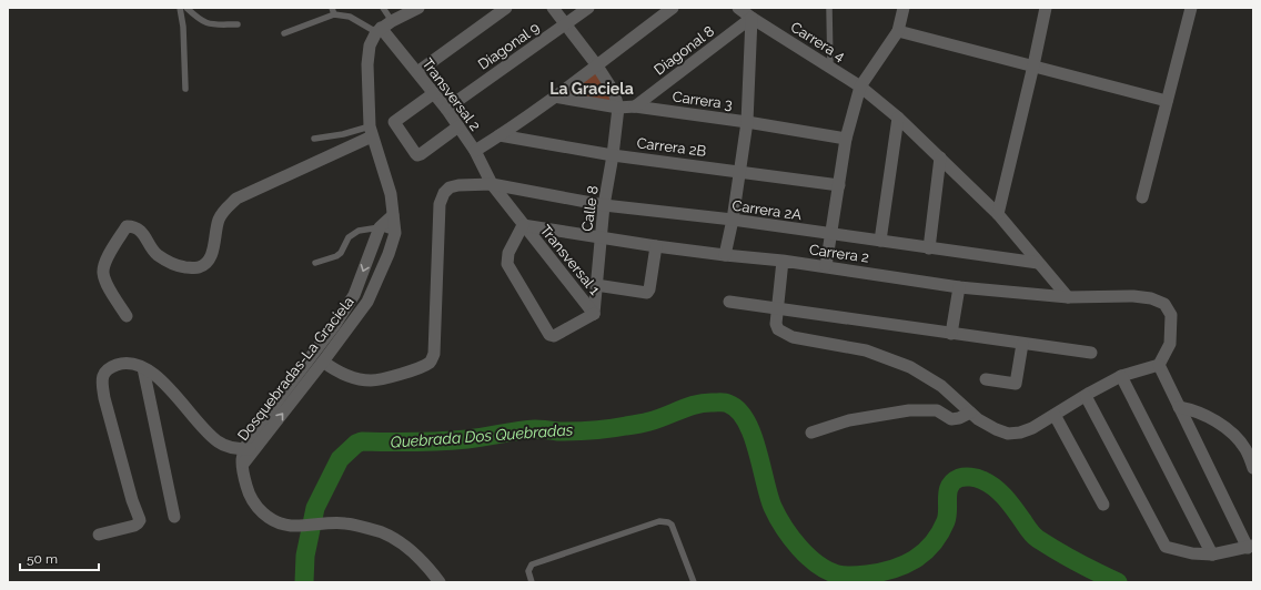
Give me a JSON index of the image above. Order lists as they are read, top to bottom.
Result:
{
  "streets": {
    "street": [
      "Carrera 4",
      "Diagonal 9",
      "Diagonal 8",
      "Transversal 2",
      "Carrera 3",
      "Carrera 2B",
      "Calle 8",
      "Carrera 2A",
      "Carrera 2",
      "Transversal 1",
      "Dosquebradas-La Graciela"
    ]
  },
  "crossings": [
    ["Carrera 4", "Diagonal 8"],
    ["Carrera 4", "Carrera 2A"],
    ["Carrera 4", "Carrera 2"],
    ["Diagonal 9", "Transversal 2"],
    ["Diagonal 8", "Carrera 3"],
    ["Transversal 2", "Carrera 2A"],
    ["Transversal 2", "Carrera 2"],
    ["Transversal 2", "Transversal 1"],
    ["Transversal 2", "Dosquebradas-La Graciela"],
    ["Carrera 3", "Calle 8"],
    ["Carrera 2B", "Calle 8"],
    ["Calle 8", "Carrera 2A"],
    ["Calle 8", "Carrera 2"],
    ["Calle 8", "Transversal 1"],
    ["Carrera 2A", "Dosquebradas-La Graciela"],
    ["Carrera 2", "Transversal 1"]
  ],
  "districts": ["La Graciela"],
  "water": ["Quebrada Dos Quebradas"],
  "scale_bar": "50 m"
}
